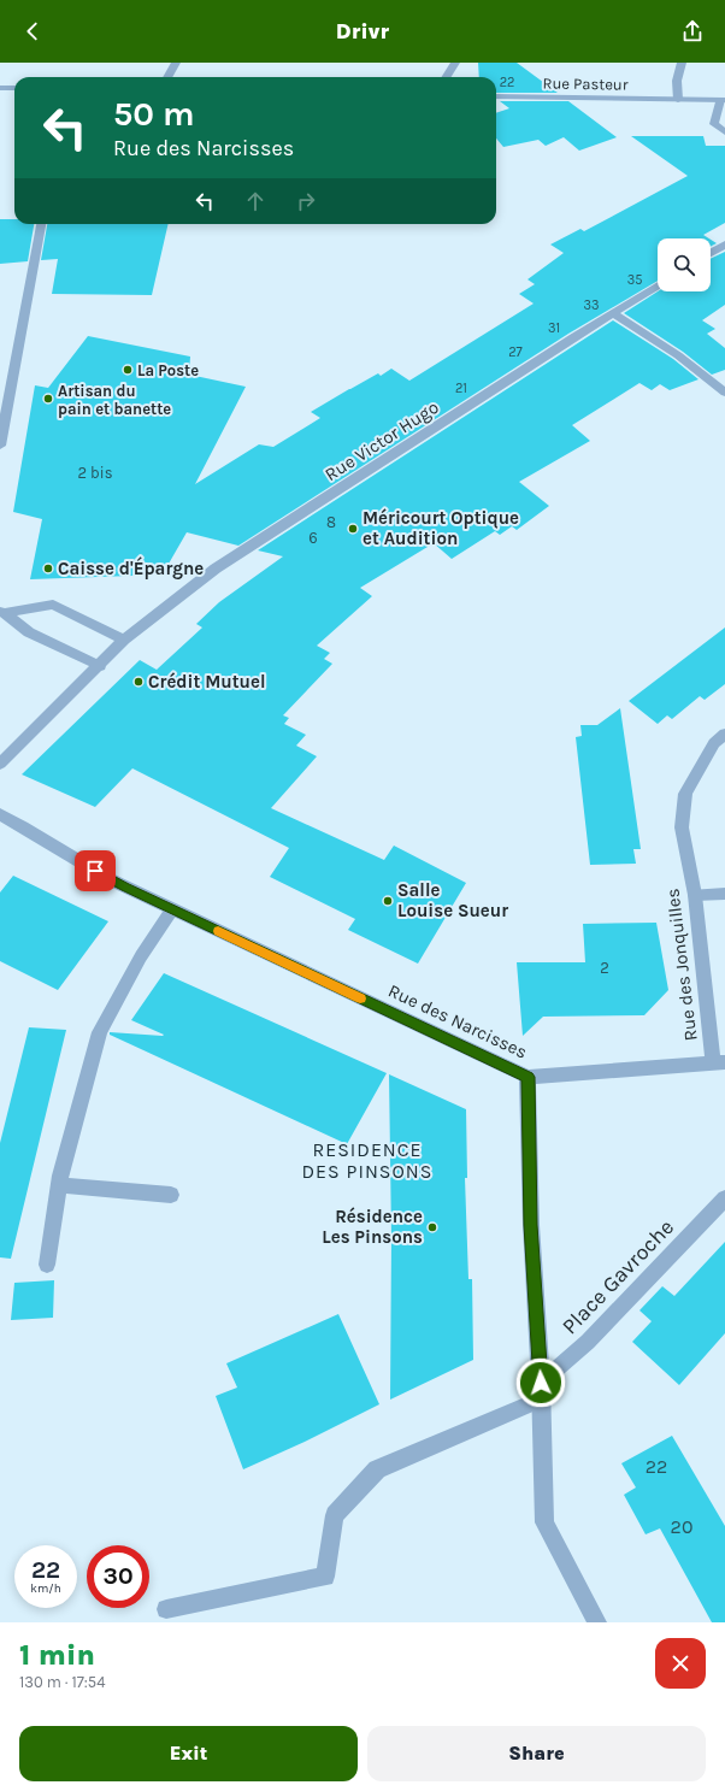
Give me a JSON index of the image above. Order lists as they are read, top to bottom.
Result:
{
  "streets": {
    "street": [
      "Rue Pasteur",
      "Rue Victor Hugo",
      "Rue des Jonquilles",
      "Rue des Narcisses",
      "Place Gavroche"
    ]
  },
  "crossings": [
    ["Rue des Narcisses", "Place Gavroche"]
  ],
  "districts": ["RESIDENCE DES PINSONS"],
  "places": [
    "La Poste",
    "Artisan du pain et banette",
    "Méricourt Optique et Audition",
    "Caisse d'Épargne",
    "Crédit Mutuel",
    "Salle Louise Sueur",
    "Résidence Les Pinsons"
  ],
  "house_numbers": [
    "22",
    "35",
    "33",
    "31",
    "27",
    "21",
    "2 bis",
    "8",
    "6",
    "2",
    "22",
    "20"
  ],
  "page": {
    "header": "Drivr",
    "turn": ["50 m", "Rue des Narcisses"],
    "speed": "22 km/h",
    "limit": "30",
    "heading": ["1 min", "130 m · 17:54"],
    "buttons": ["Exit", "Share"]
  }
}
